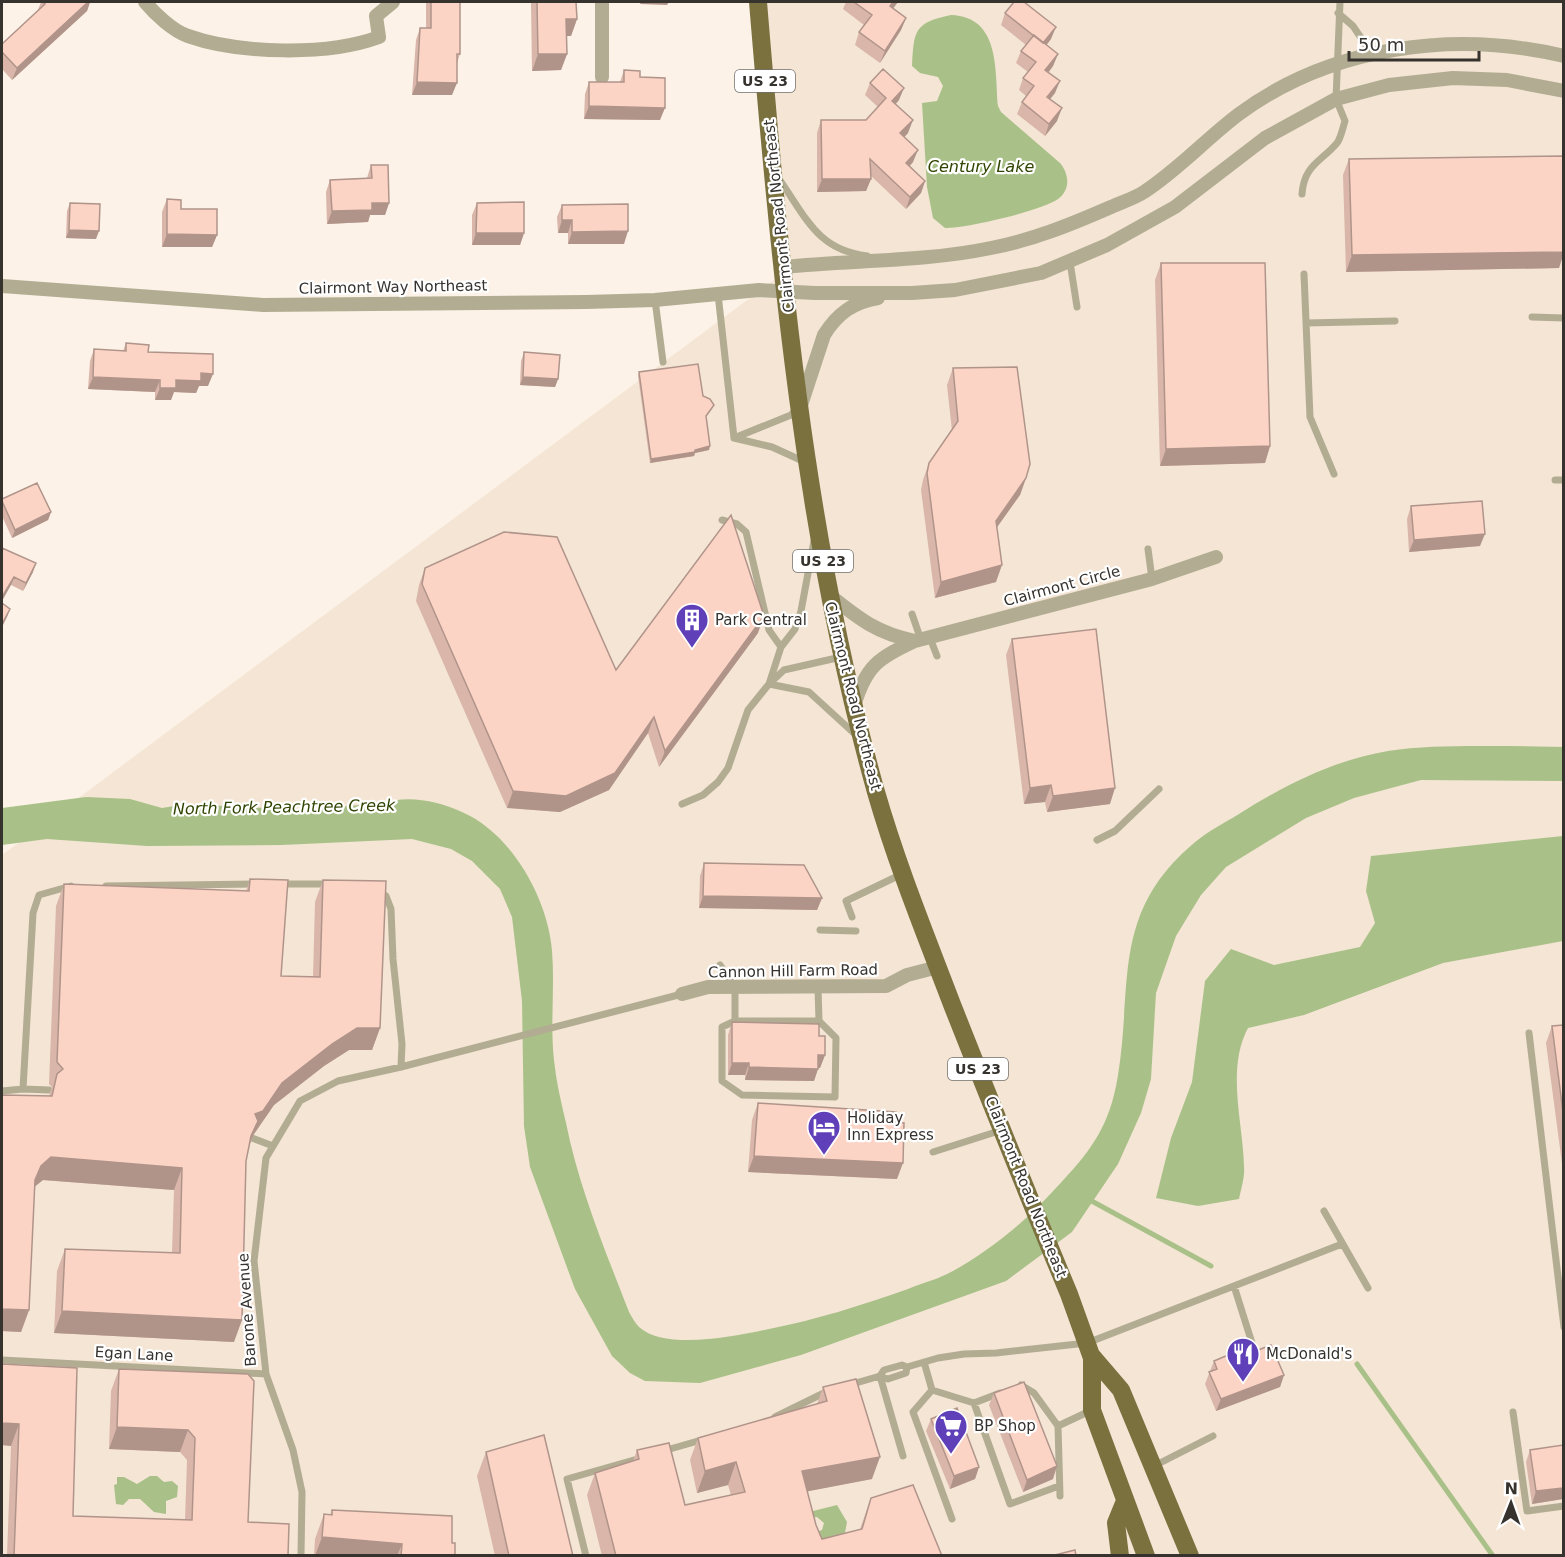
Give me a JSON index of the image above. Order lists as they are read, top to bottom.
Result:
{
  "streets": {
    "main road": ["US 23", "Clairmont Road Northeast"],
    "street": ["Clairmont Way Northeast", "Clairmont Circle", "Cannon Hill Farm Road"],
    "lane": ["Barone Avenue", "Egan Lane"]
  },
  "crossings": [
    ["Clairmont Road Northeast", "Clairmont Way Northeast"],
    ["Clairmont Road Northeast", "Clairmont Circle"],
    ["Clairmont Road Northeast", "Cannon Hill Farm Road"],
    ["Cannon Hill Farm Road", "Barone Avenue"],
    ["Barone Avenue", "Egan Lane"]
  ],
  "water": ["Century Lake", "North Fork Peachtree Creek"],
  "places": {
    "building": ["Park Central"],
    "hotel": ["Holiday Inn Express"],
    "restaurant": ["McDonald's"],
    "supermarket": ["BP Shop"]
  },
  "scale_bar": "50 m",
  "north": "top"
}
